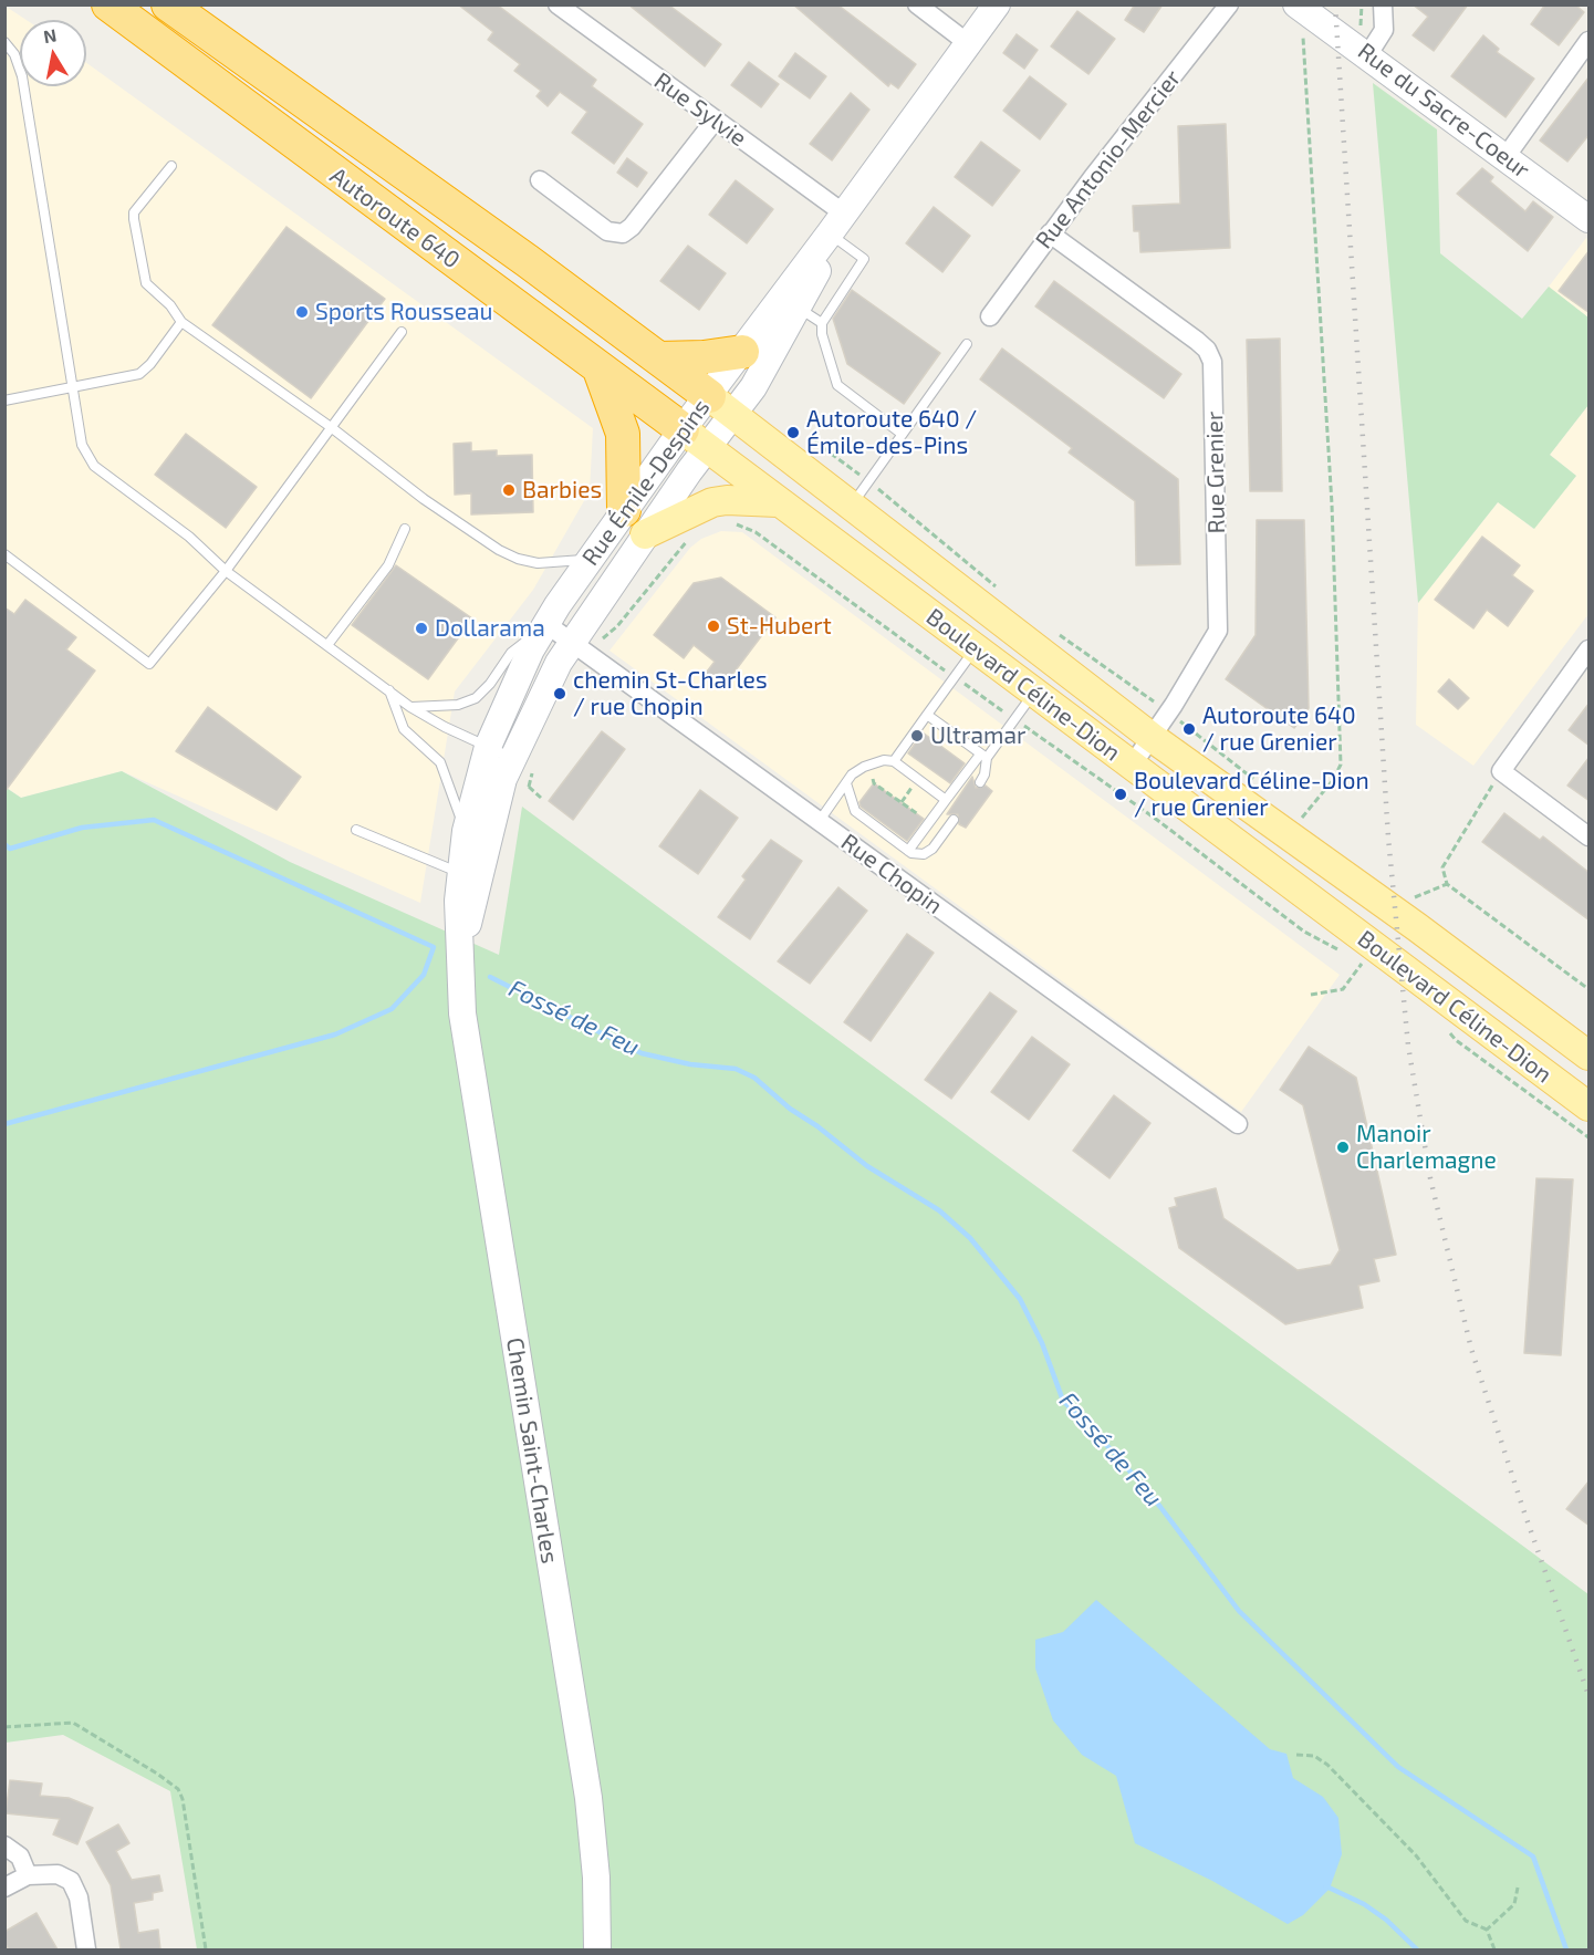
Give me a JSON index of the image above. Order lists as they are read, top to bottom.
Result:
{
  "streets": {
    "highway": ["Autoroute 640"],
    "main road": [
      "Rue du Sacre-Coeur",
      "Rue Émile-Despins",
      "Boulevard Céline-Dion",
      "Chemin Saint-Charles"
    ],
    "street": [
      "Rue Sylvie",
      "Rue Antonio-Mercier",
      "Rue Grenier",
      "Rue Chopin"
    ]
  },
  "crossings": [
    ["Rue Sylvie", "Rue Émile-Despins"],
    ["Rue Antonio-Mercier", "Rue Grenier"],
    ["Autoroute 640", "Rue Émile-Despins"],
    ["Autoroute 640", "Boulevard Céline-Dion"],
    ["Rue Grenier", "Boulevard Céline-Dion"],
    ["Rue Émile-Despins", "Boulevard Céline-Dion"],
    ["Rue Émile-Despins", "Rue Chopin"],
    ["Rue Émile-Despins", "Chemin Saint-Charles"]
  ],
  "water": ["Fossé de Feu"],
  "places": [
    "Sports Rousseau",
    "Autoroute 640 / Émile-des-Pins",
    "Barbies",
    "St-Hubert",
    "Dollarama",
    "chemin St-Charles / rue Chopin",
    "Autoroute 640 / rue Grenier",
    "Ultramar",
    "Boulevard Céline-Dion / rue Grenier",
    "Manoir Charlemagne"
  ],
  "north": "top"
}
